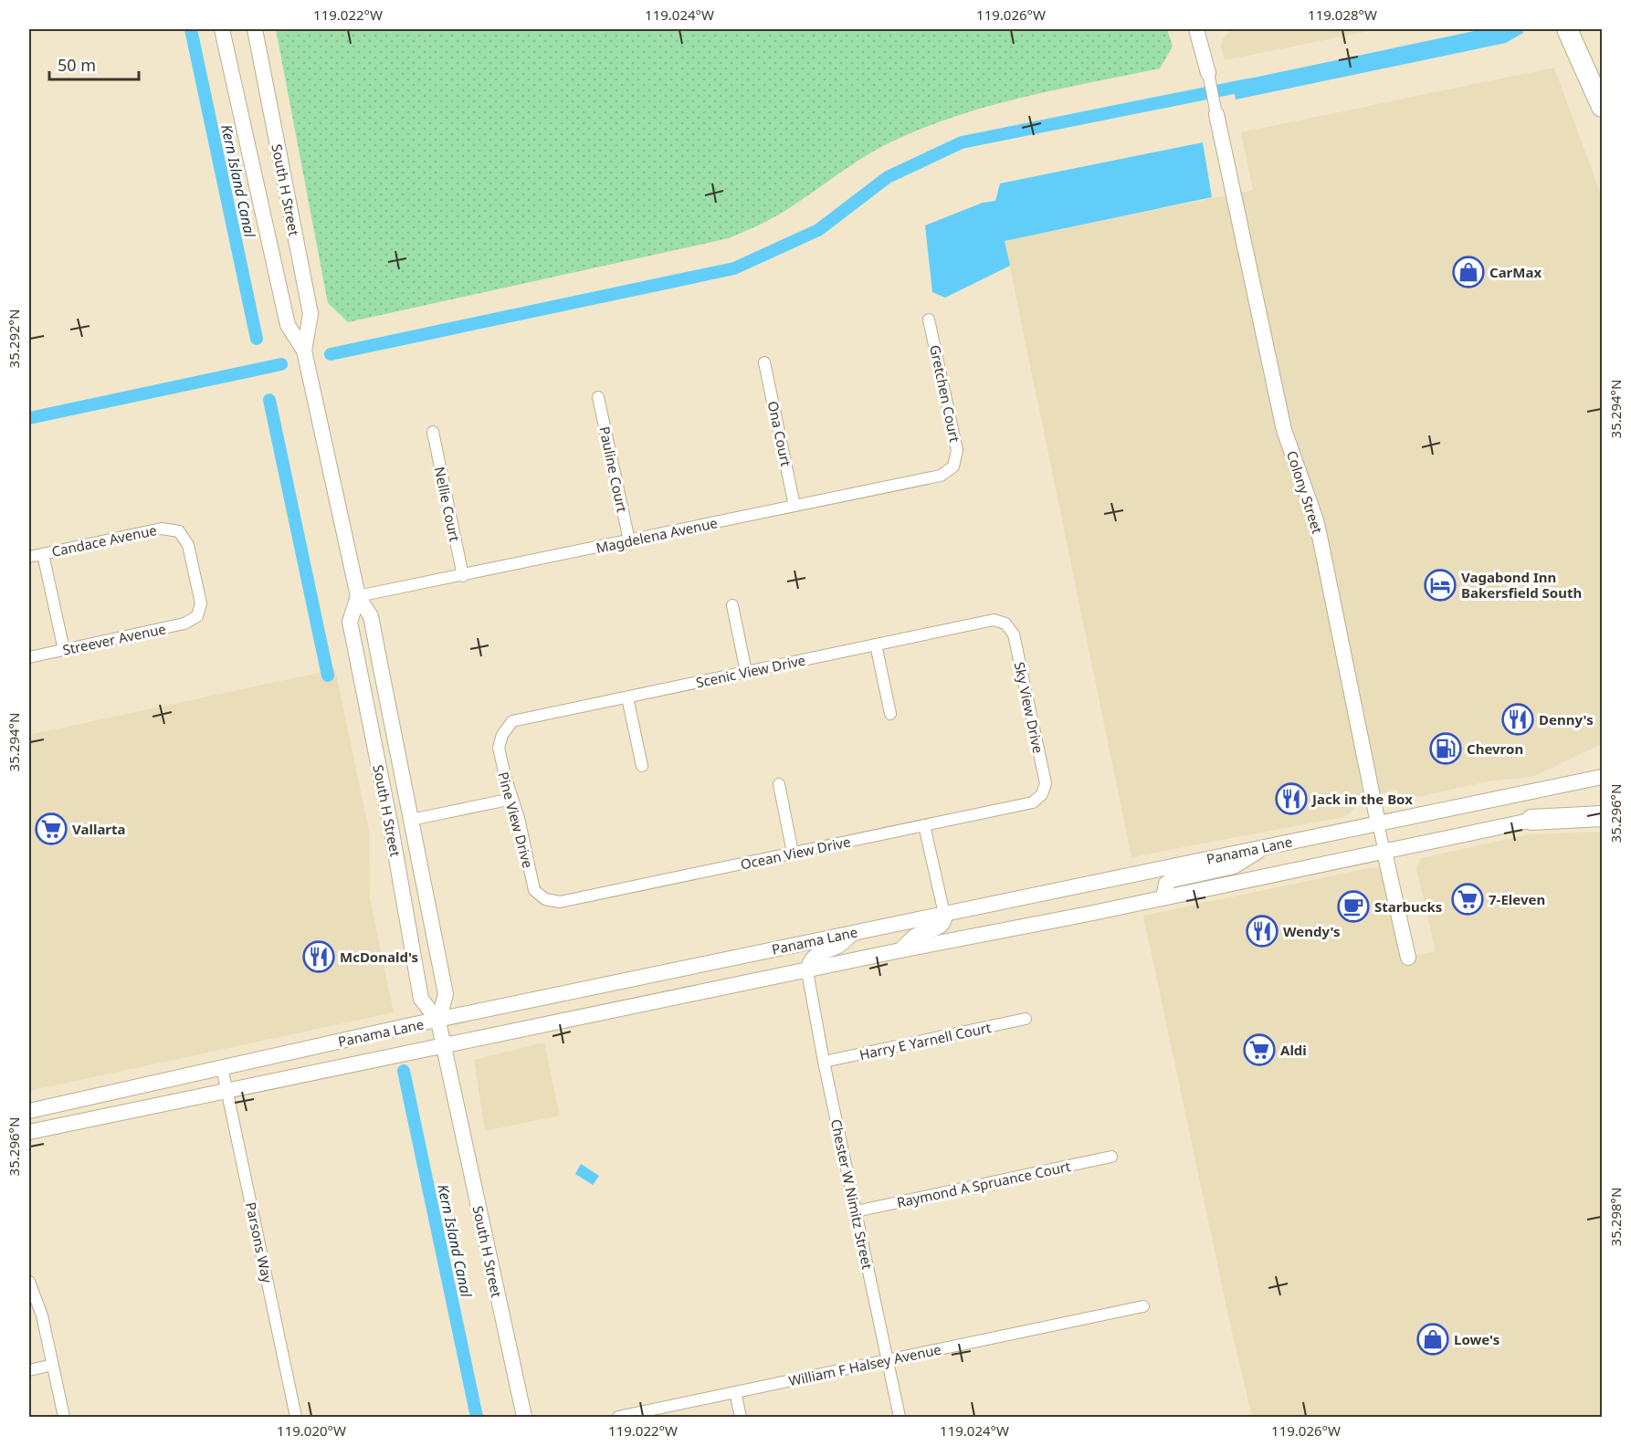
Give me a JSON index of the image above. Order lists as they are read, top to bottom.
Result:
{
  "streets": {
    "main road": ["South H Street", "Colony Street", "Panama Lane"],
    "street": [
      "Gretchen Court",
      "Ona Court",
      "Pauline Court",
      "Nellie Court",
      "Magdelena Avenue",
      "Candace Avenue",
      "Streever Avenue",
      "Scenic View Drive",
      "Sky View Drive",
      "Pine View Drive",
      "Ocean View Drive",
      "Harry E Yarnell Court",
      "Raymond A Spruance Court",
      "Chester W Nimitz Street",
      "Parsons Way",
      "William F Halsey Avenue"
    ]
  },
  "crossings": [
    ["South H Street", "Magdelena Avenue"],
    ["South H Street", "Panama Lane"],
    ["Gretchen Court", "Magdelena Avenue"],
    ["Ona Court", "Magdelena Avenue"],
    ["Pauline Court", "Magdelena Avenue"],
    ["Colony Street", "Panama Lane"],
    ["Nellie Court", "Magdelena Avenue"],
    ["Candace Avenue", "Streever Avenue"],
    ["Scenic View Drive", "Sky View Drive"],
    ["Scenic View Drive", "Pine View Drive"],
    ["Sky View Drive", "Ocean View Drive"],
    ["Pine View Drive", "Ocean View Drive"],
    ["Panama Lane", "Chester W Nimitz Street"],
    ["Panama Lane", "Parsons Way"],
    ["Harry E Yarnell Court", "Chester W Nimitz Street"],
    ["Raymond A Spruance Court", "Chester W Nimitz Street"],
    ["Chester W Nimitz Street", "William F Halsey Avenue"]
  ],
  "water": ["Kern Island Canal"],
  "places": {
    "shop": ["CarMax", "Lowe's"],
    "hotel": ["Vagabond Inn Bakersfield South"],
    "restaurant": [
      "Denny's",
      "Jack in the Box",
      "Wendy's",
      "McDonald's"
    ],
    "fuel station": ["Chevron"],
    "supermarket": ["Vallarta", "7-Eleven", "Aldi"],
    "cafe": ["Starbucks"]
  },
  "scale_bar": "50 m",
  "coordinates": [
    "119.022°W",
    "119.024°W",
    "119.026°W",
    "119.028°W",
    "35.292°N",
    "35.294°N",
    "35.296°N",
    "35.298°N",
    "119.020°W"
  ]
}
